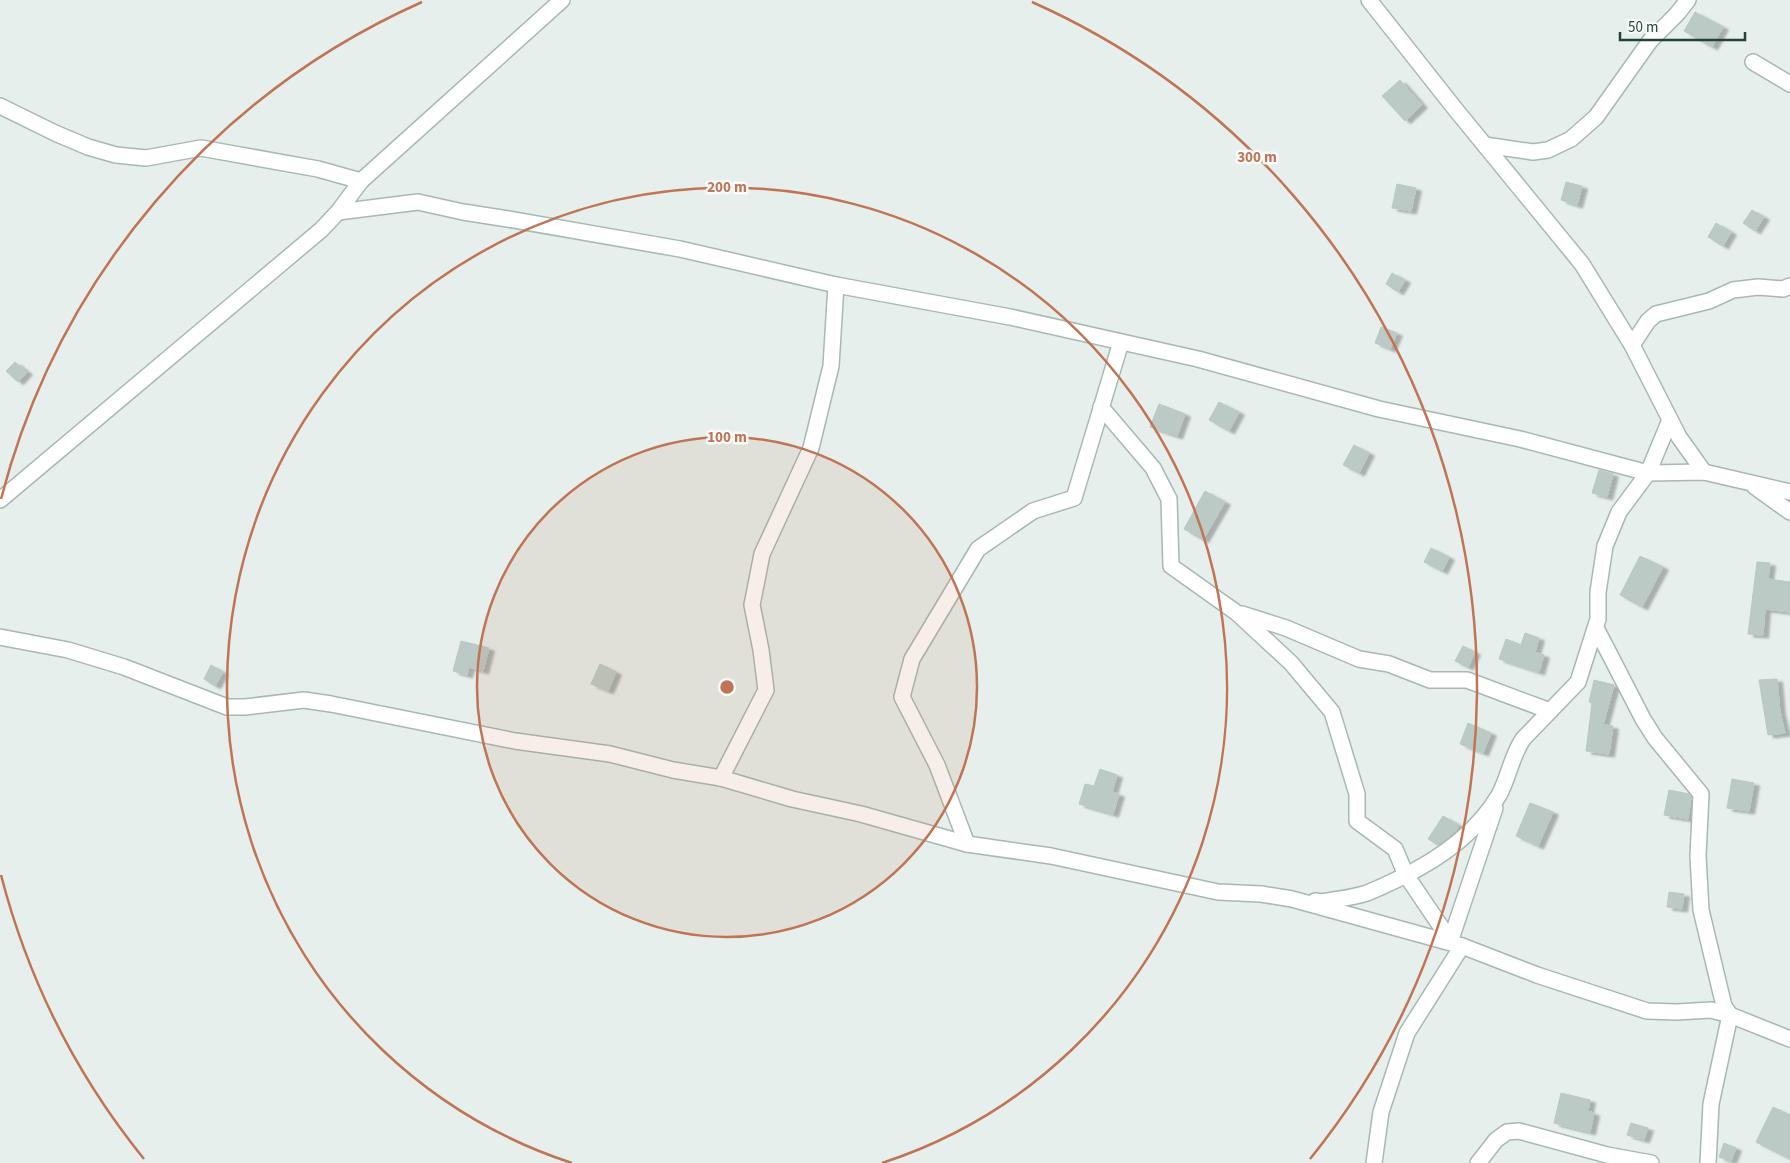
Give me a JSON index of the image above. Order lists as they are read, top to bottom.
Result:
{
  "scale_bar": "50 m",
  "rings": ["300 m", "200 m", "100 m"]
}
